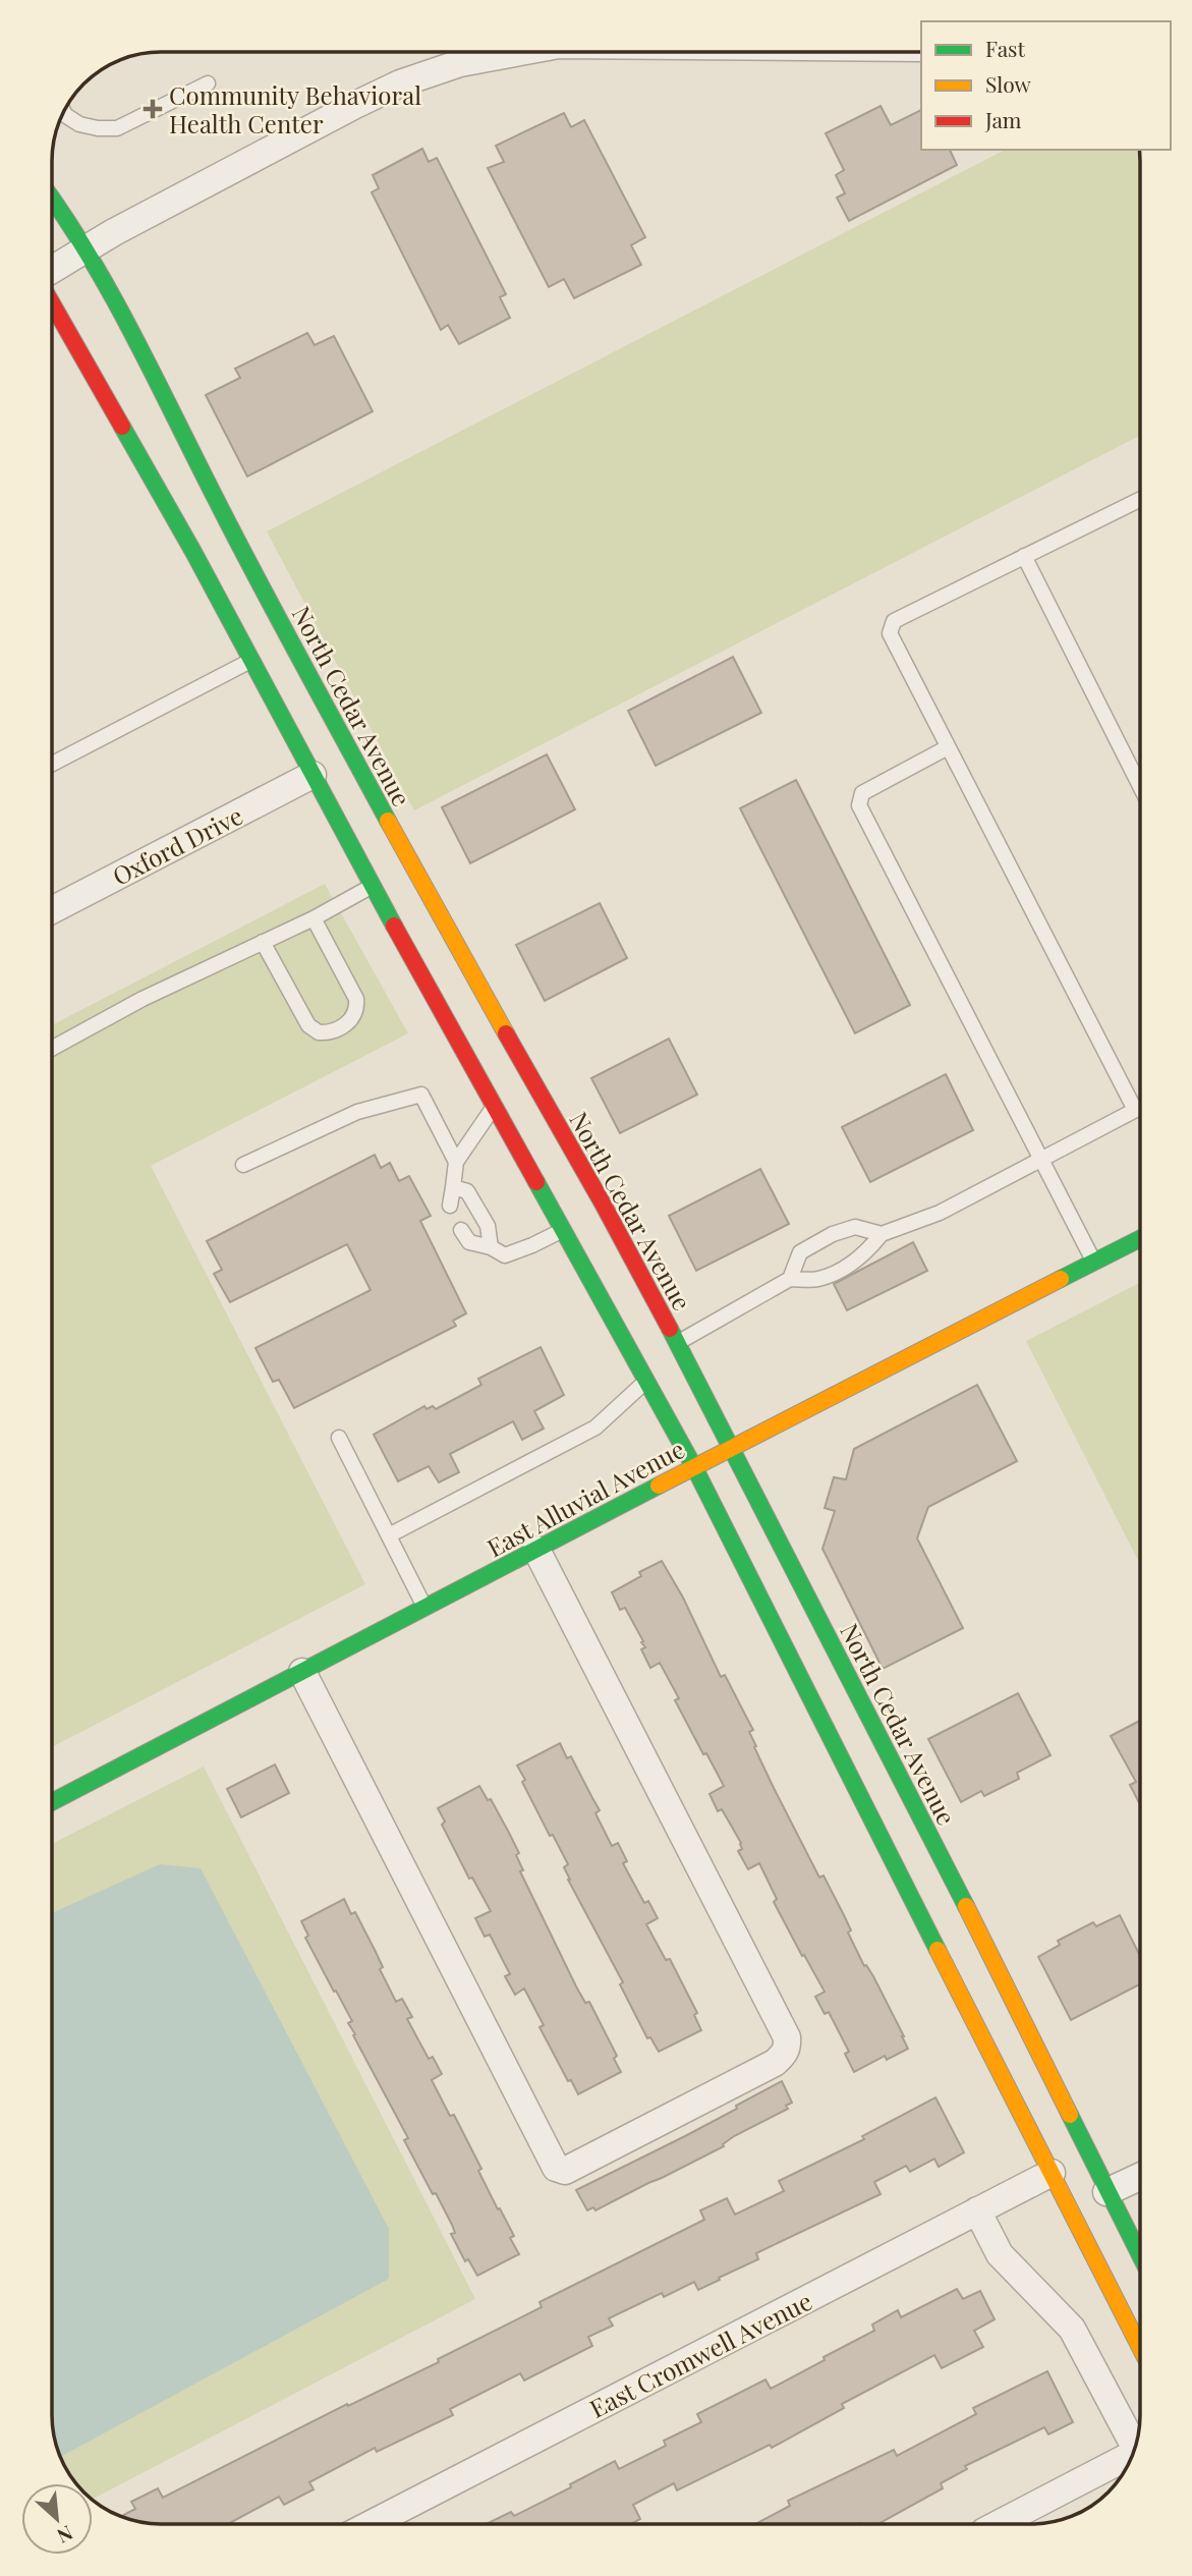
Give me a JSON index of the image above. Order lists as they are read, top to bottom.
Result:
{
  "streets": {
    "main road": ["North Cedar Avenue", "East Alluvial Avenue"],
    "street": ["Oxford Drive", "East Cromwell Avenue"]
  },
  "crossings": [
    ["North Cedar Avenue", "East Alluvial Avenue"]
  ],
  "places": {
    "health": ["Community Behavioral Health Center"]
  },
  "legend": ["Fast", "Slow", "Jam"],
  "north": "bottom right"
}
